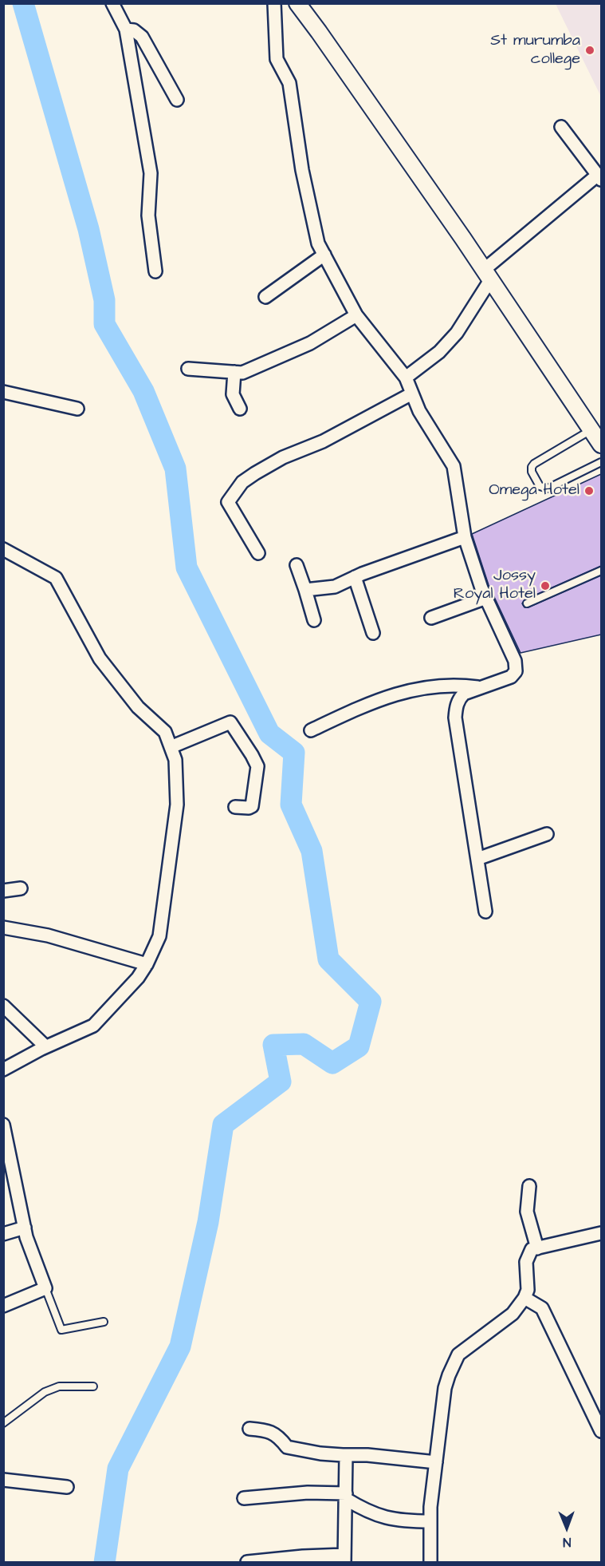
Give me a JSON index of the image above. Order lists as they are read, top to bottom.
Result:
{
  "places": ["St murumba college", "Omega Hotel", "Jossy Royal Hotel"],
  "north": "bottom"
}
